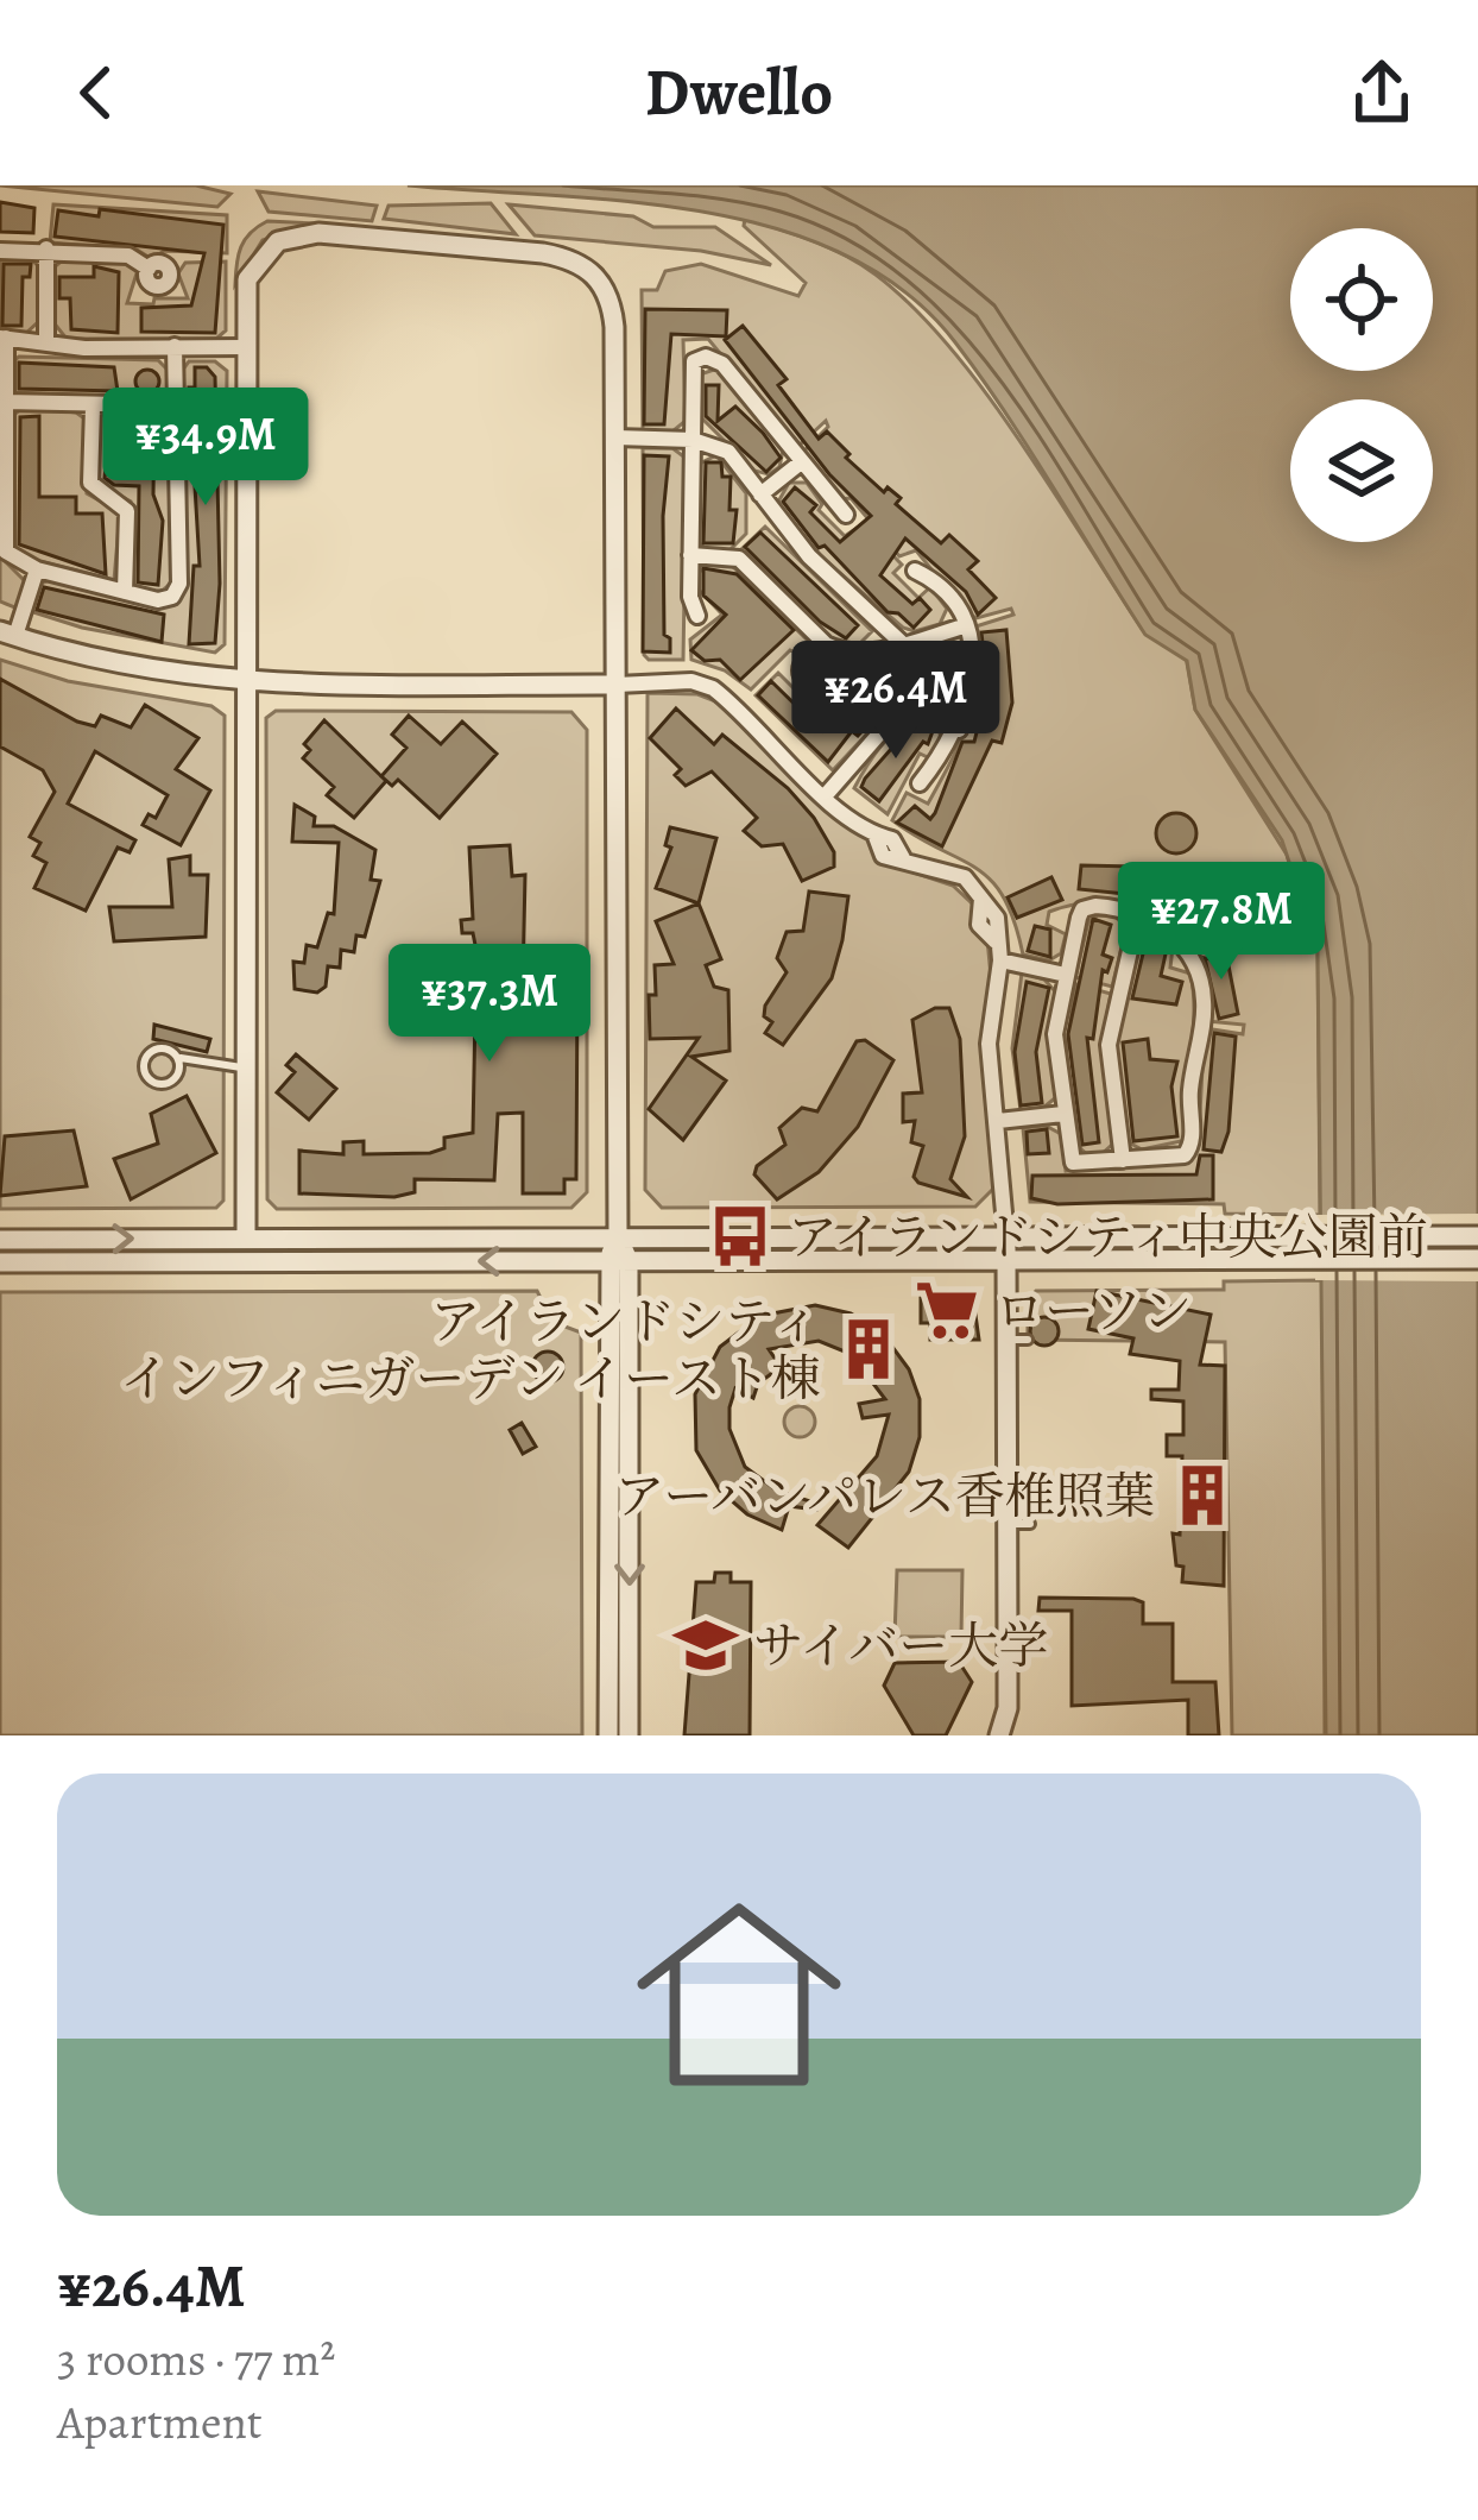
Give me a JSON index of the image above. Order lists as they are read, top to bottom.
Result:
{
  "places": {
    "bus stop": ["アイランドシティ中央公園前"],
    "supermarket": ["ローソン"],
    "building": ["アイランドシティ インフィニガーデン イースト棟", "アーバンパレス香椎照葉"],
    "school or university": ["サイバー大学"]
  },
  "page": {
    "header": "Dwello",
    "price": [
      "¥34.9M",
      "¥26.4M",
      "¥27.8M",
      "¥37.3M"
    ],
    "list": [
      {
        "name": "¥26.4M",
        "note": "3 rooms · 77 m² · Apartment"
      }
    ]
  }
}
